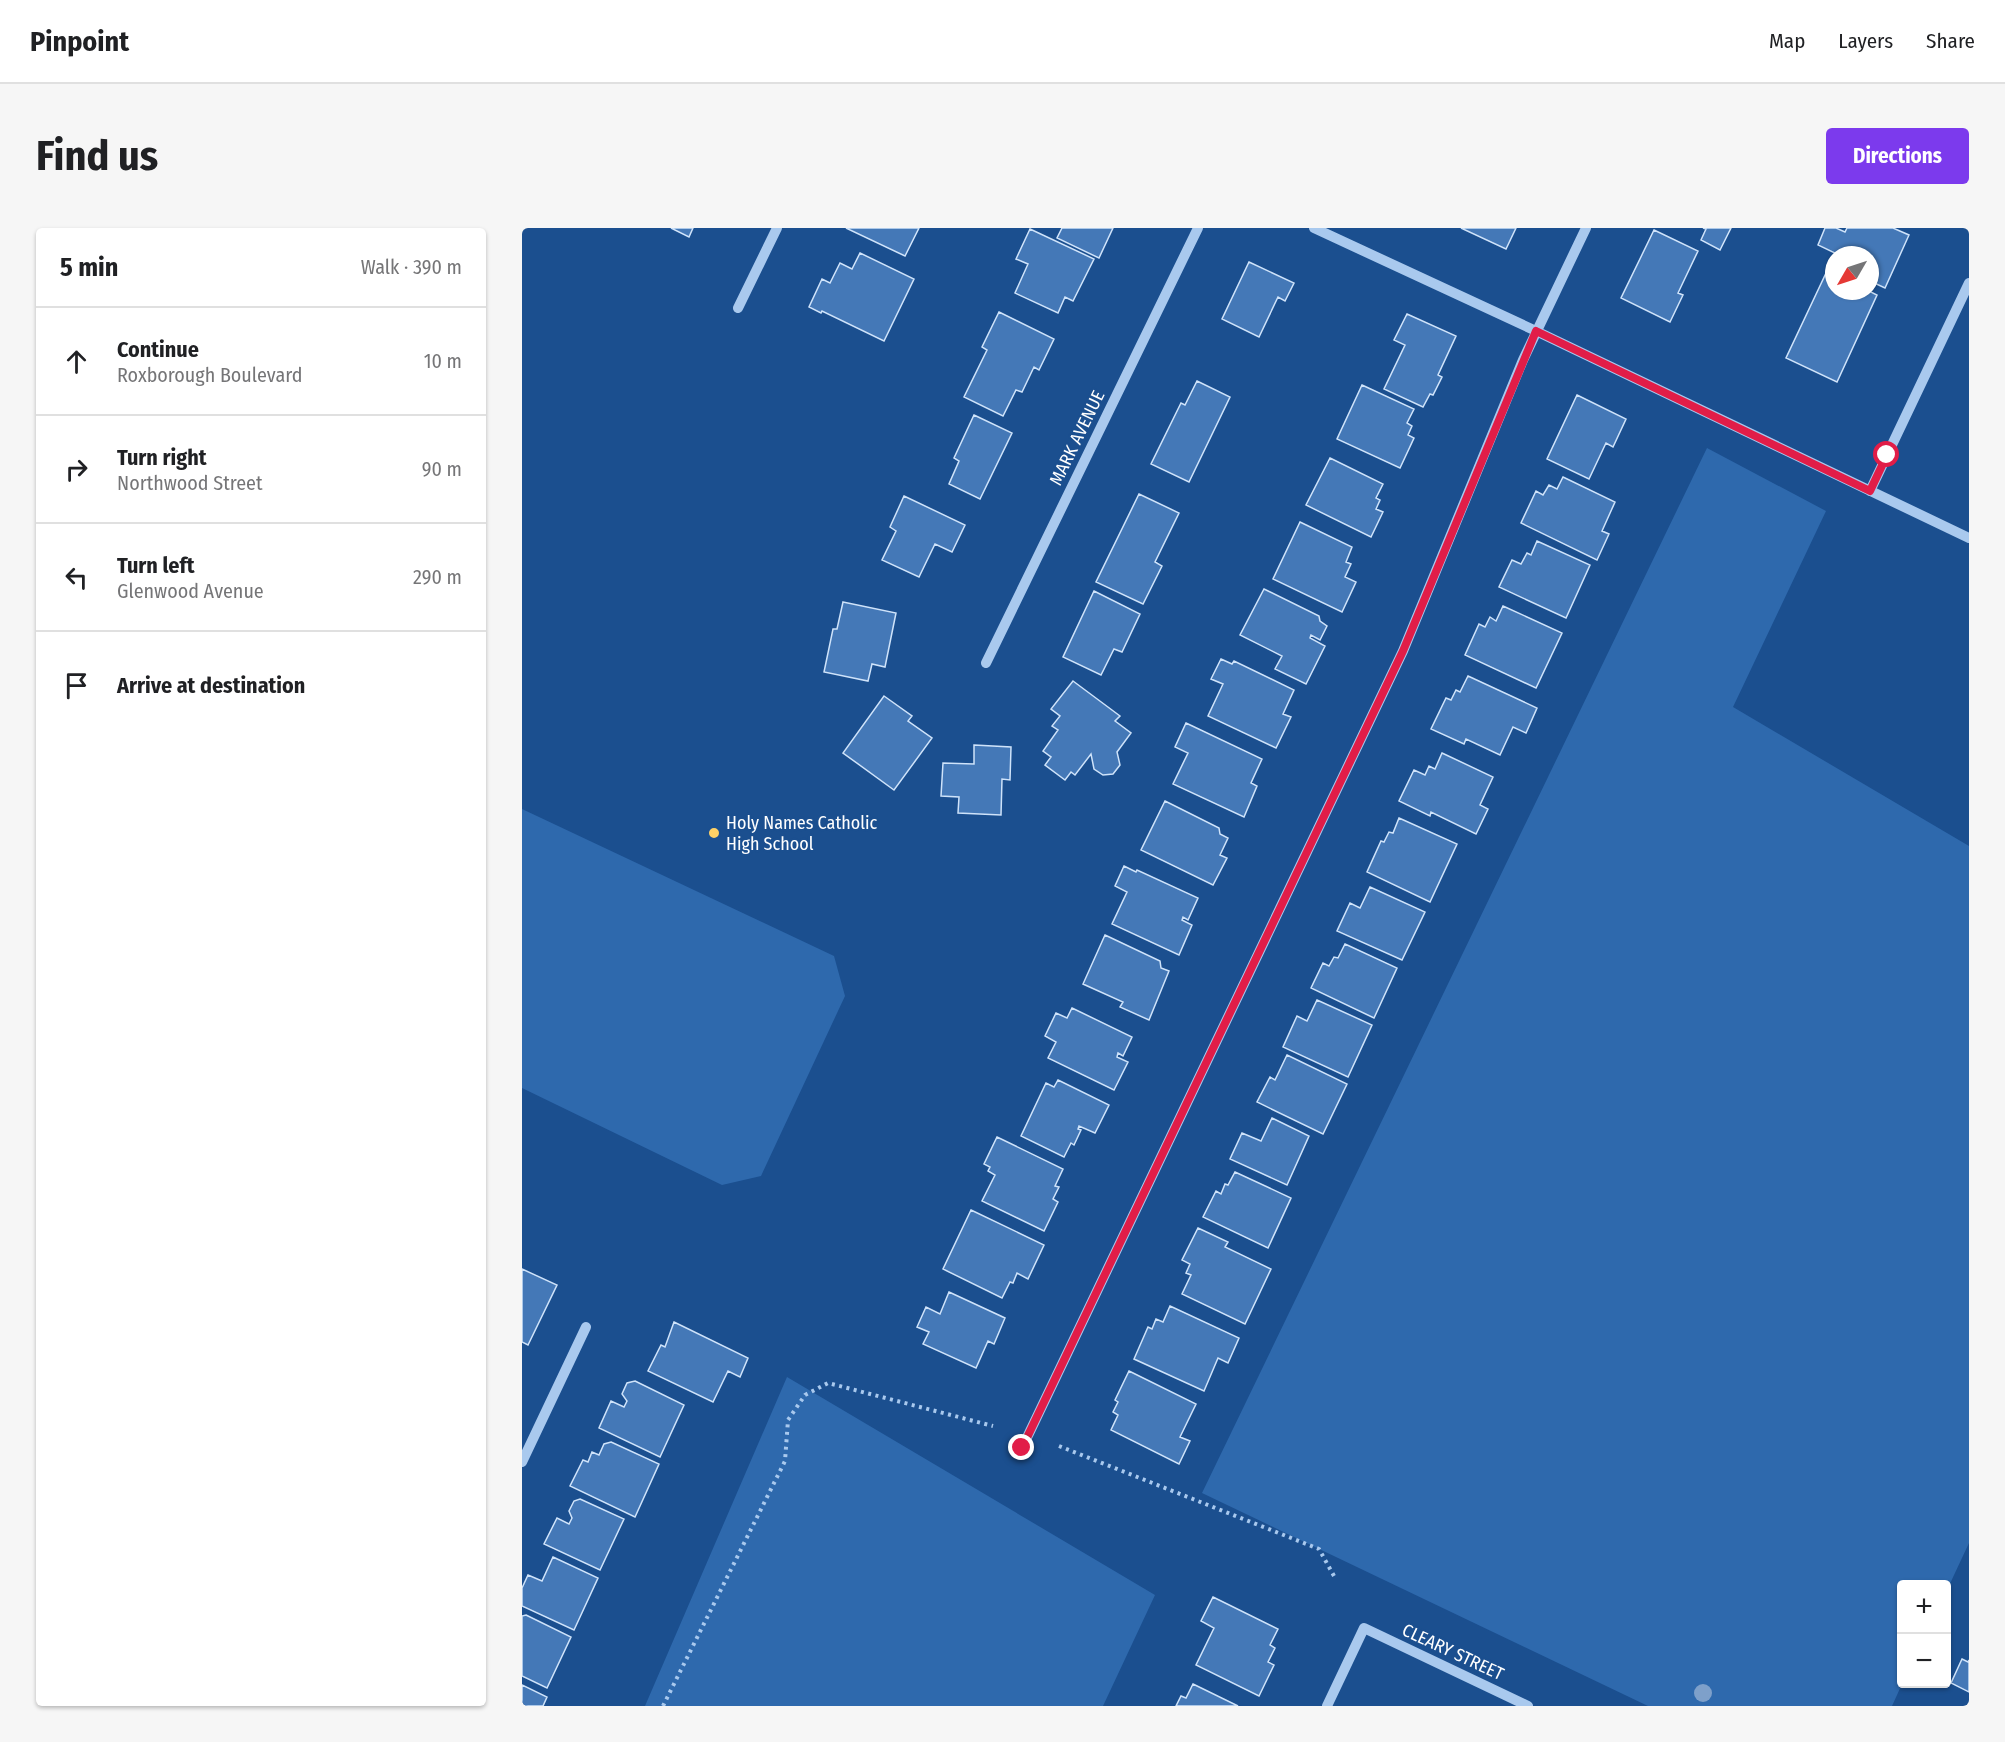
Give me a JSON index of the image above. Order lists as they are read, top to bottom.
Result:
{
  "streets": {
    "street": ["MARK AVENUE", "CLEARY STREET"]
  },
  "places": ["Holy Names Catholic High School"],
  "north": "bottom left",
  "page": {
    "header": "Pinpoint",
    "nav": ["Map", "Layers", "Share"],
    "buttons": "Directions",
    "title": "Find us",
    "heading": ["5 min", "Walk · 390 m"],
    "list": [
      ["Continue", "Roxborough Boulevard", "10 m"],
      ["Turn right", "Northwood Street", "90 m"],
      ["Turn left", "Glenwood Avenue", "290 m"],
      "Arrive at destination"
    ],
    "map_buttons": ["+", "−"]
  }
}
